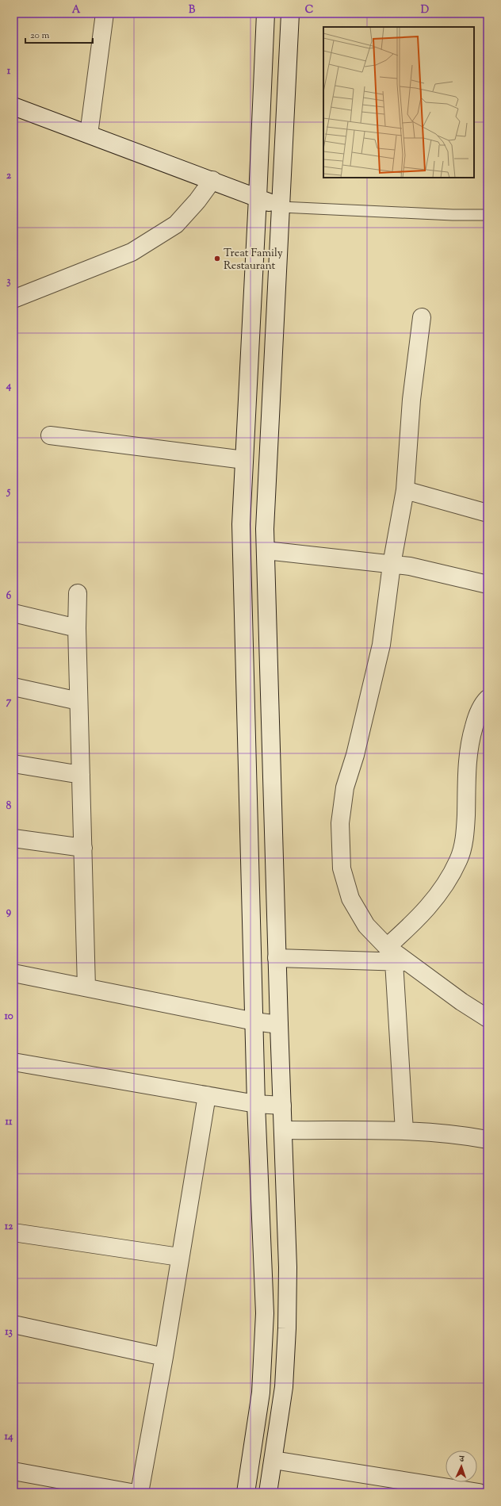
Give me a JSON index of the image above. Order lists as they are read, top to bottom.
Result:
{
  "places": ["Treat Family Restaurant"],
  "scale_bar": "20 m",
  "north": "top",
  "grid": {
    "columns": [
      "A",
      "B",
      "C",
      "D"
    ],
    "rows": [
      "1",
      "2",
      "3",
      "4",
      "5",
      "6",
      "7",
      "8",
      "9",
      "10",
      "11",
      "12",
      "13",
      "14"
    ]
  }
}
